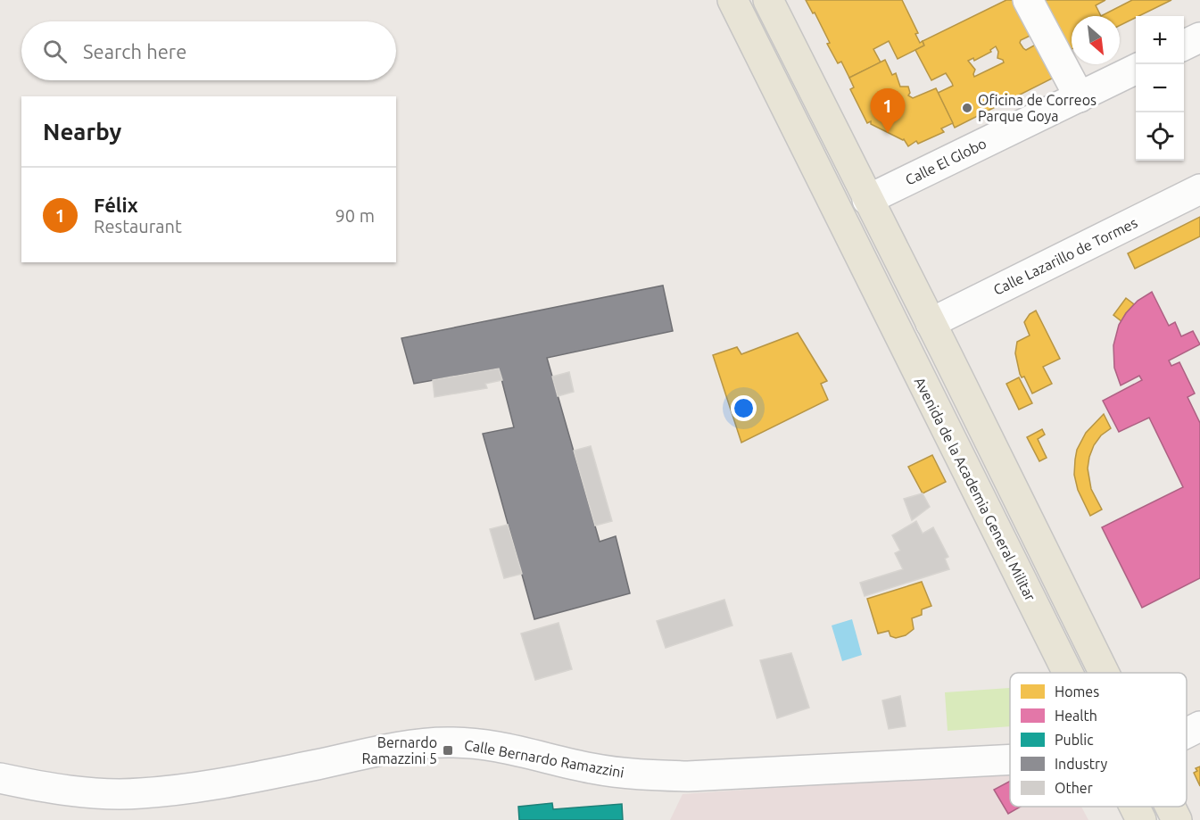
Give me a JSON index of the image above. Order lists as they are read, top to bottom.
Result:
{
  "streets": {
    "main road": ["Avenida de la Academia General Militar"],
    "street": ["Calle El Globo", "Calle Lazarillo de Tormes", "Calle Bernardo Ramazzini"]
  },
  "crossings": [
    ["Calle El Globo", "Avenida de la Academia General Militar"],
    ["Calle Lazarillo de Tormes", "Avenida de la Academia General Militar"]
  ],
  "places": {
    "other": ["Oficina de Correos Parque Goya"],
    "transit": ["Bernardo Ramazzini 5"]
  },
  "legend": [
    "Homes",
    "Health",
    "Public",
    "Industry",
    "Other"
  ],
  "north": "bottom right",
  "page": {
    "map_buttons": ["+", "−"],
    "search": "Search here",
    "pins": "1",
    "heading": "Nearby",
    "list": [
      {
        "mark": "1",
        "name": "Félix",
        "note": "Restaurant",
        "value": "90 m"
      }
    ]
  }
}
